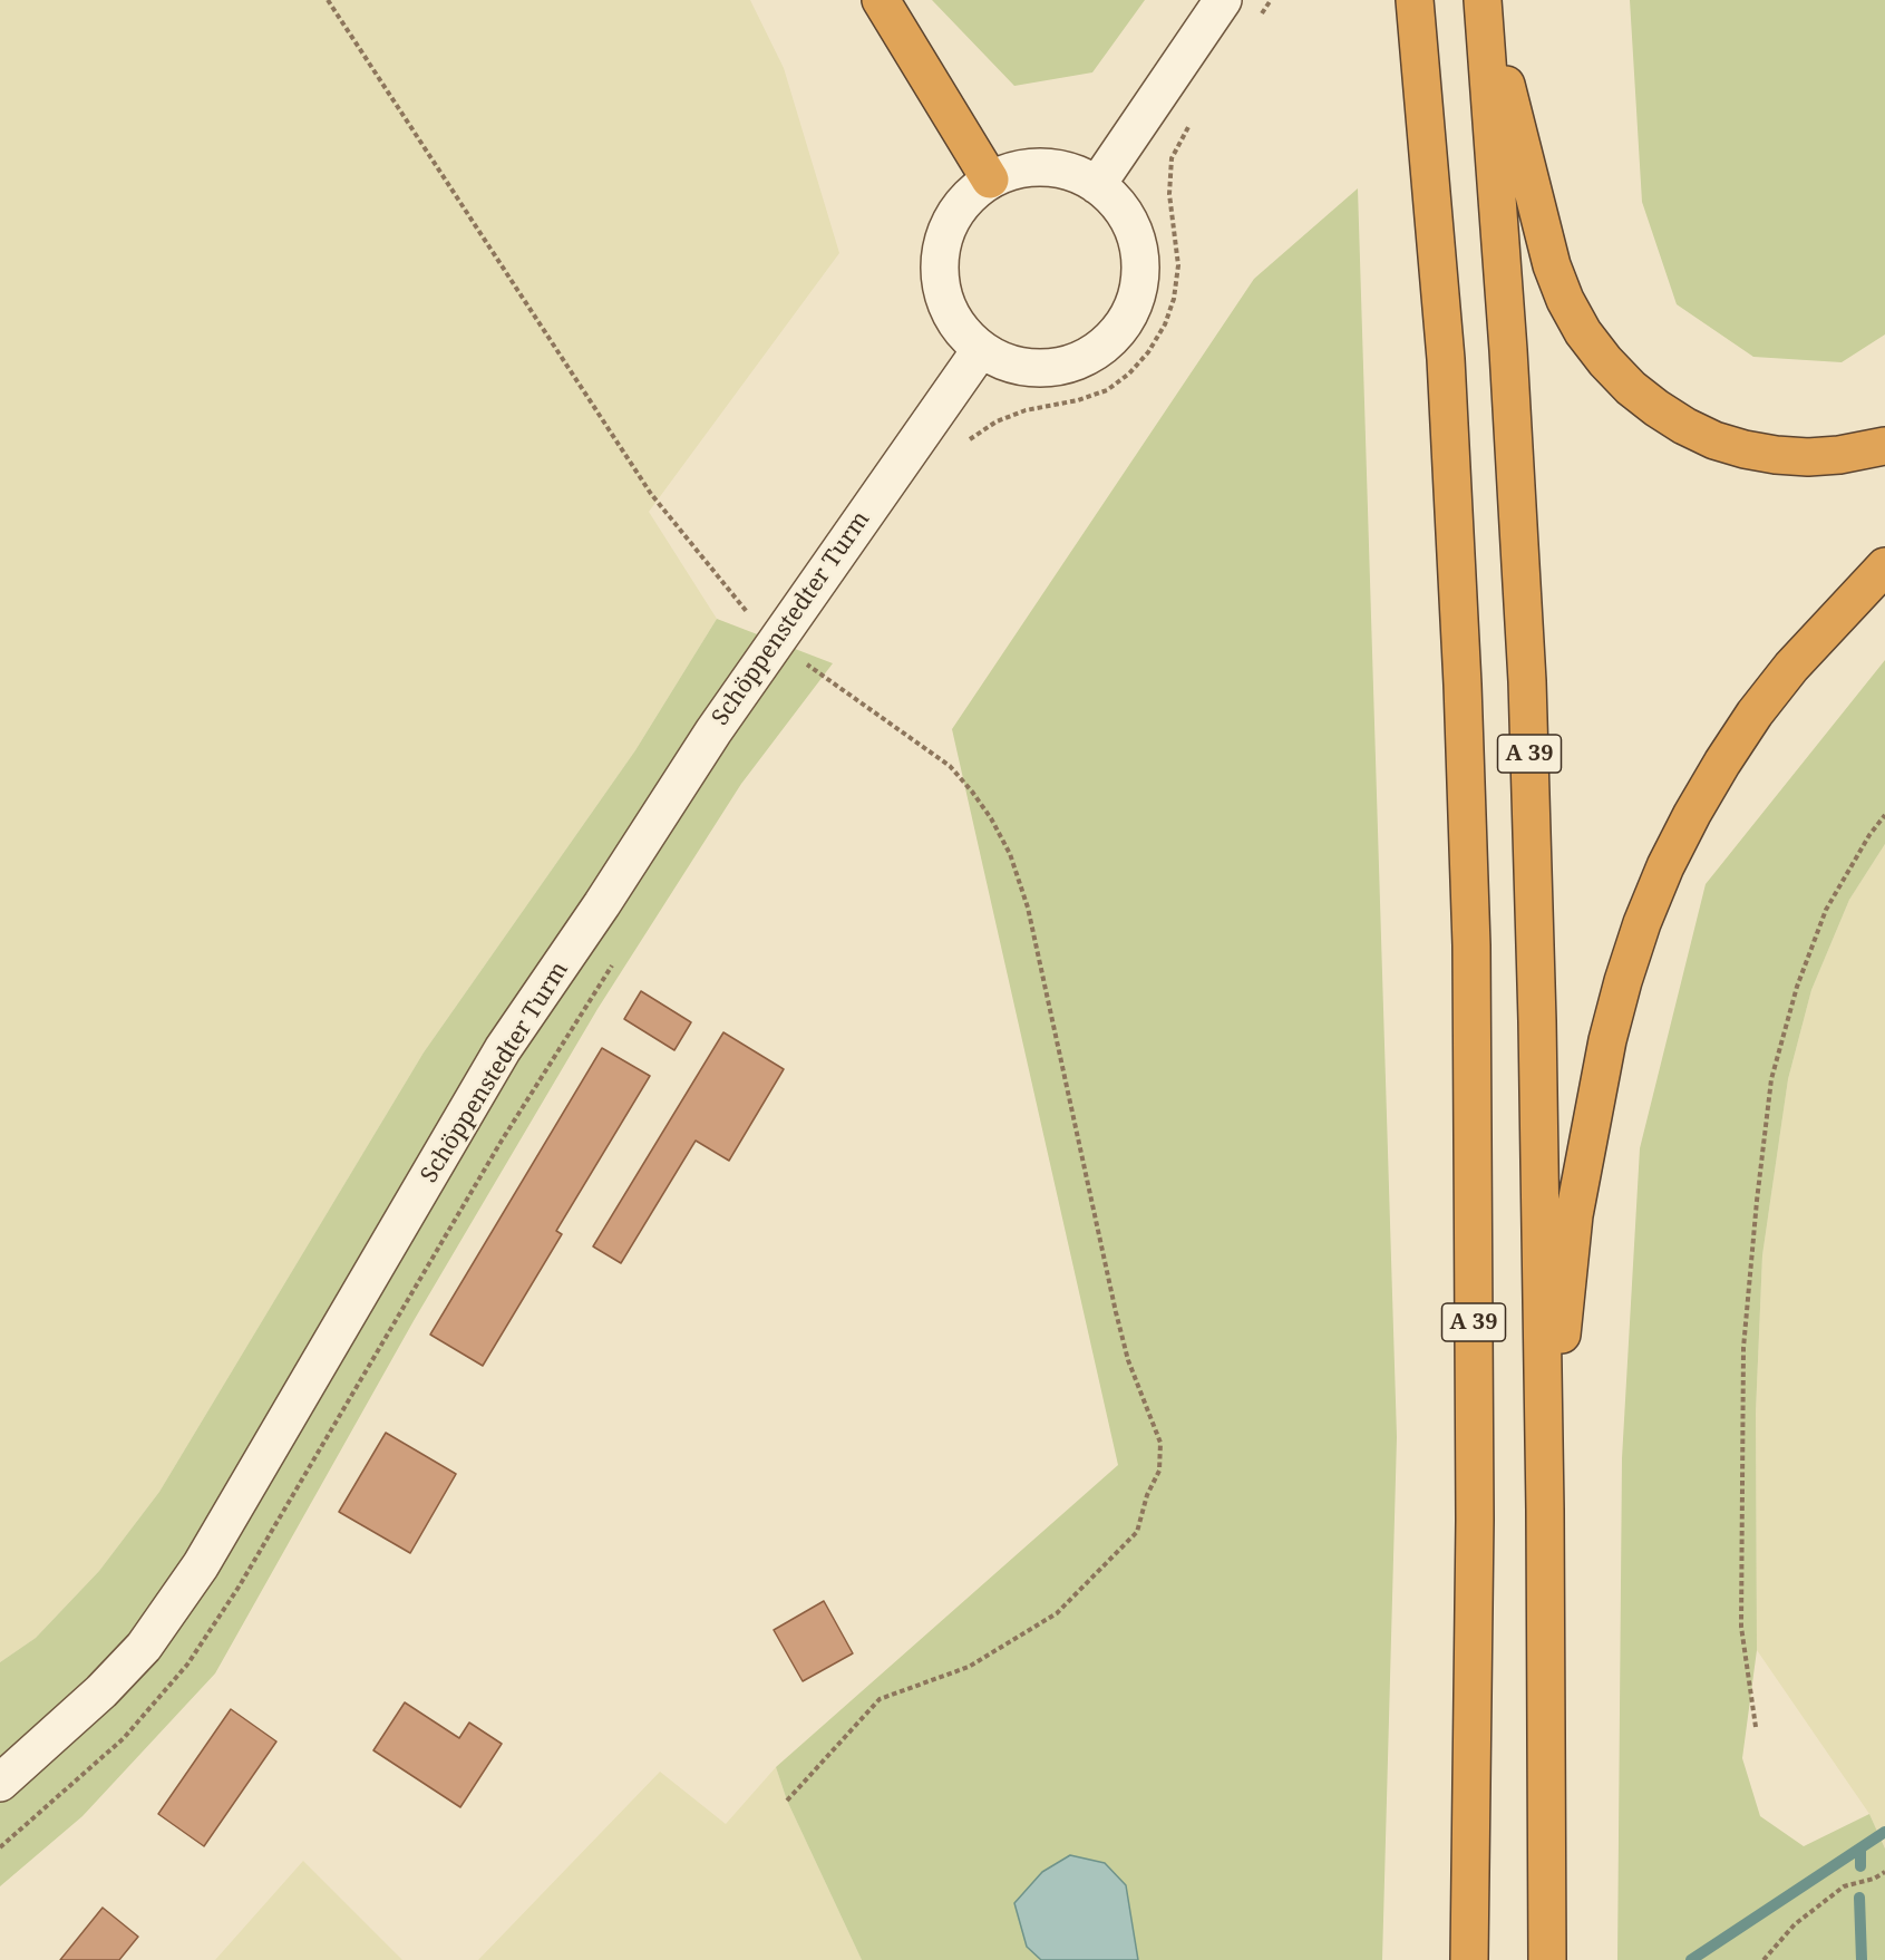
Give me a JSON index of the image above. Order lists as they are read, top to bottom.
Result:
{
  "streets": {
    "highway": ["A 39"],
    "main road": ["Schöppenstedter Turm"]
  }
}
